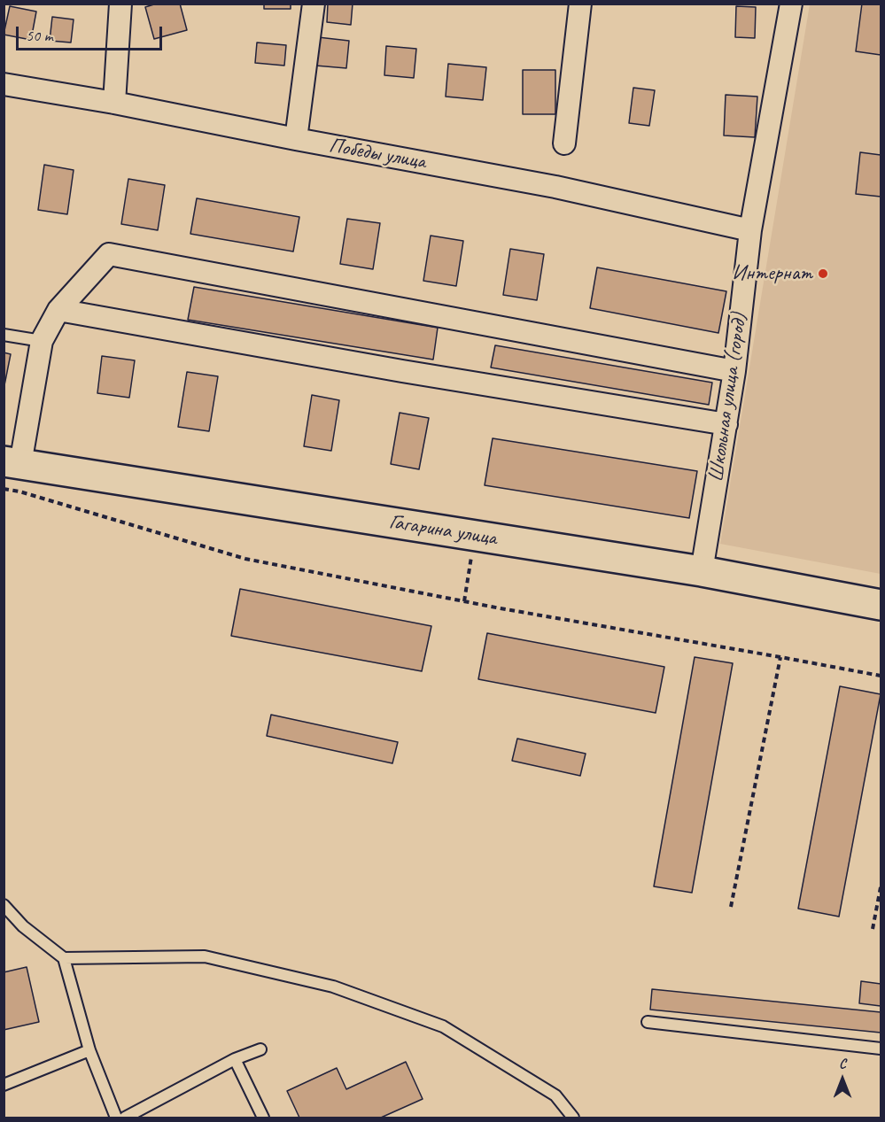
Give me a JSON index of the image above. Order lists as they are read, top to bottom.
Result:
{
  "streets": {
    "main road": ["Гагарина улица"],
    "street": ["Победы улица", "Школьная улица (город)"]
  },
  "crossings": [
    ["Победы улица", "Школьная улица (город)"],
    ["Школьная улица (город)", "Гагарина улица"]
  ],
  "places": ["Интернат"],
  "scale_bar": "50 m",
  "north": "top"
}
